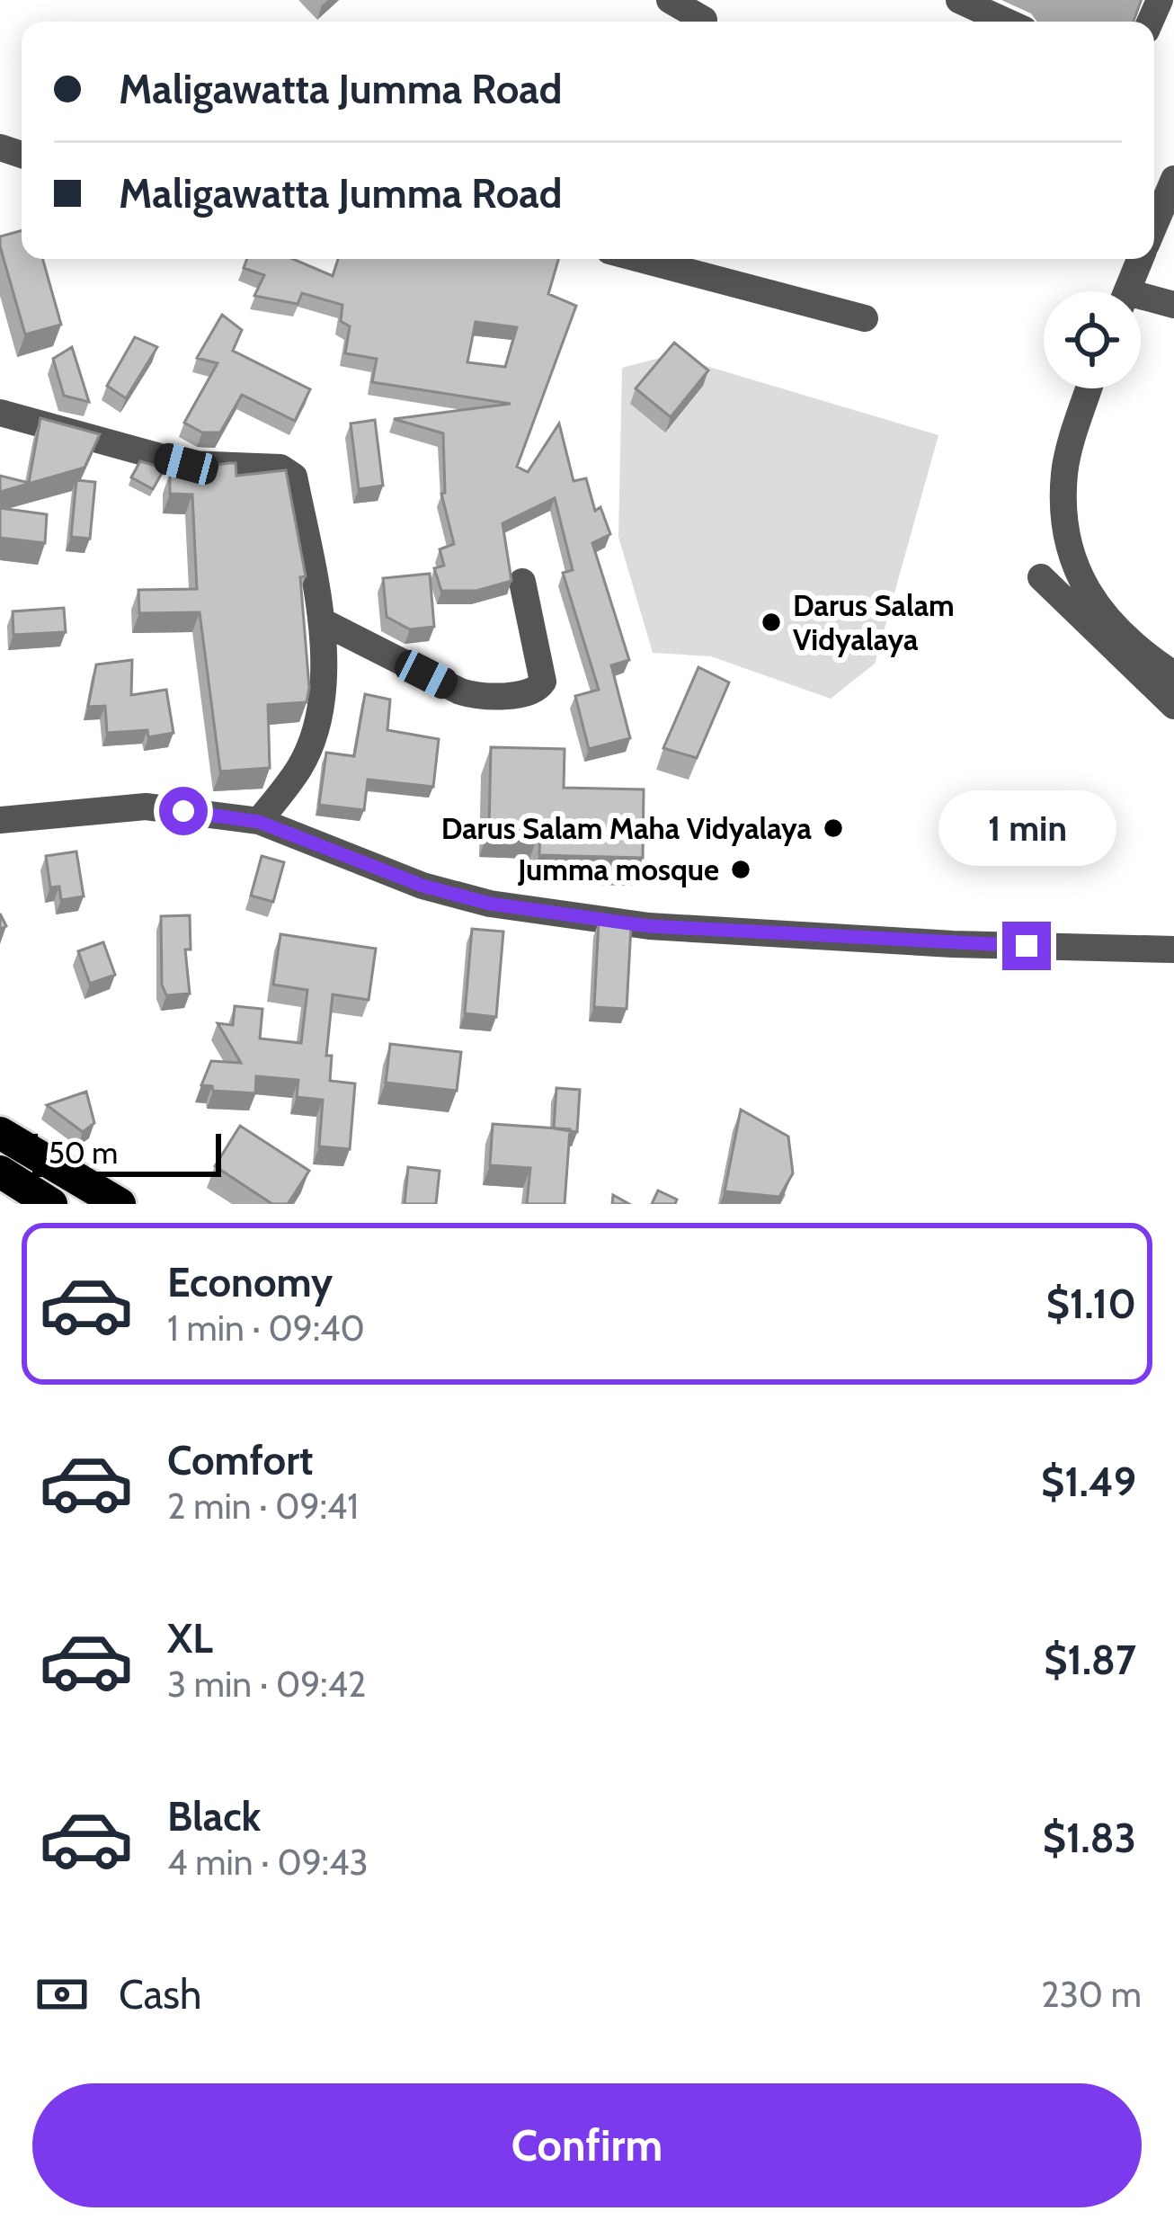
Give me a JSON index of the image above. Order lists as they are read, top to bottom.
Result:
{
  "places": ["Darus Salam Vidyalaya", "Darus Salam Maha Vidyalaya", "Jumma mosque"],
  "scale_bar": "50 m",
  "page": {
    "banner": ["Maligawatta Jumma Road", "Maligawatta Jumma Road"],
    "bubble": "1 min",
    "scale": "50 m",
    "list": [
      {
        "name": "Economy",
        "note": "1 min · 09:40",
        "value": "$1.10"
      },
      {
        "name": "Comfort",
        "note": "2 min · 09:41",
        "value": "$1.49"
      },
      {
        "name": "XL",
        "note": "3 min · 09:42",
        "value": "$1.87"
      },
      {
        "name": "Black",
        "note": "4 min · 09:43",
        "value": "$1.83"
      }
    ],
    "pay": ["Cash", "230 m"],
    "buttons": "Confirm"
  }
}
